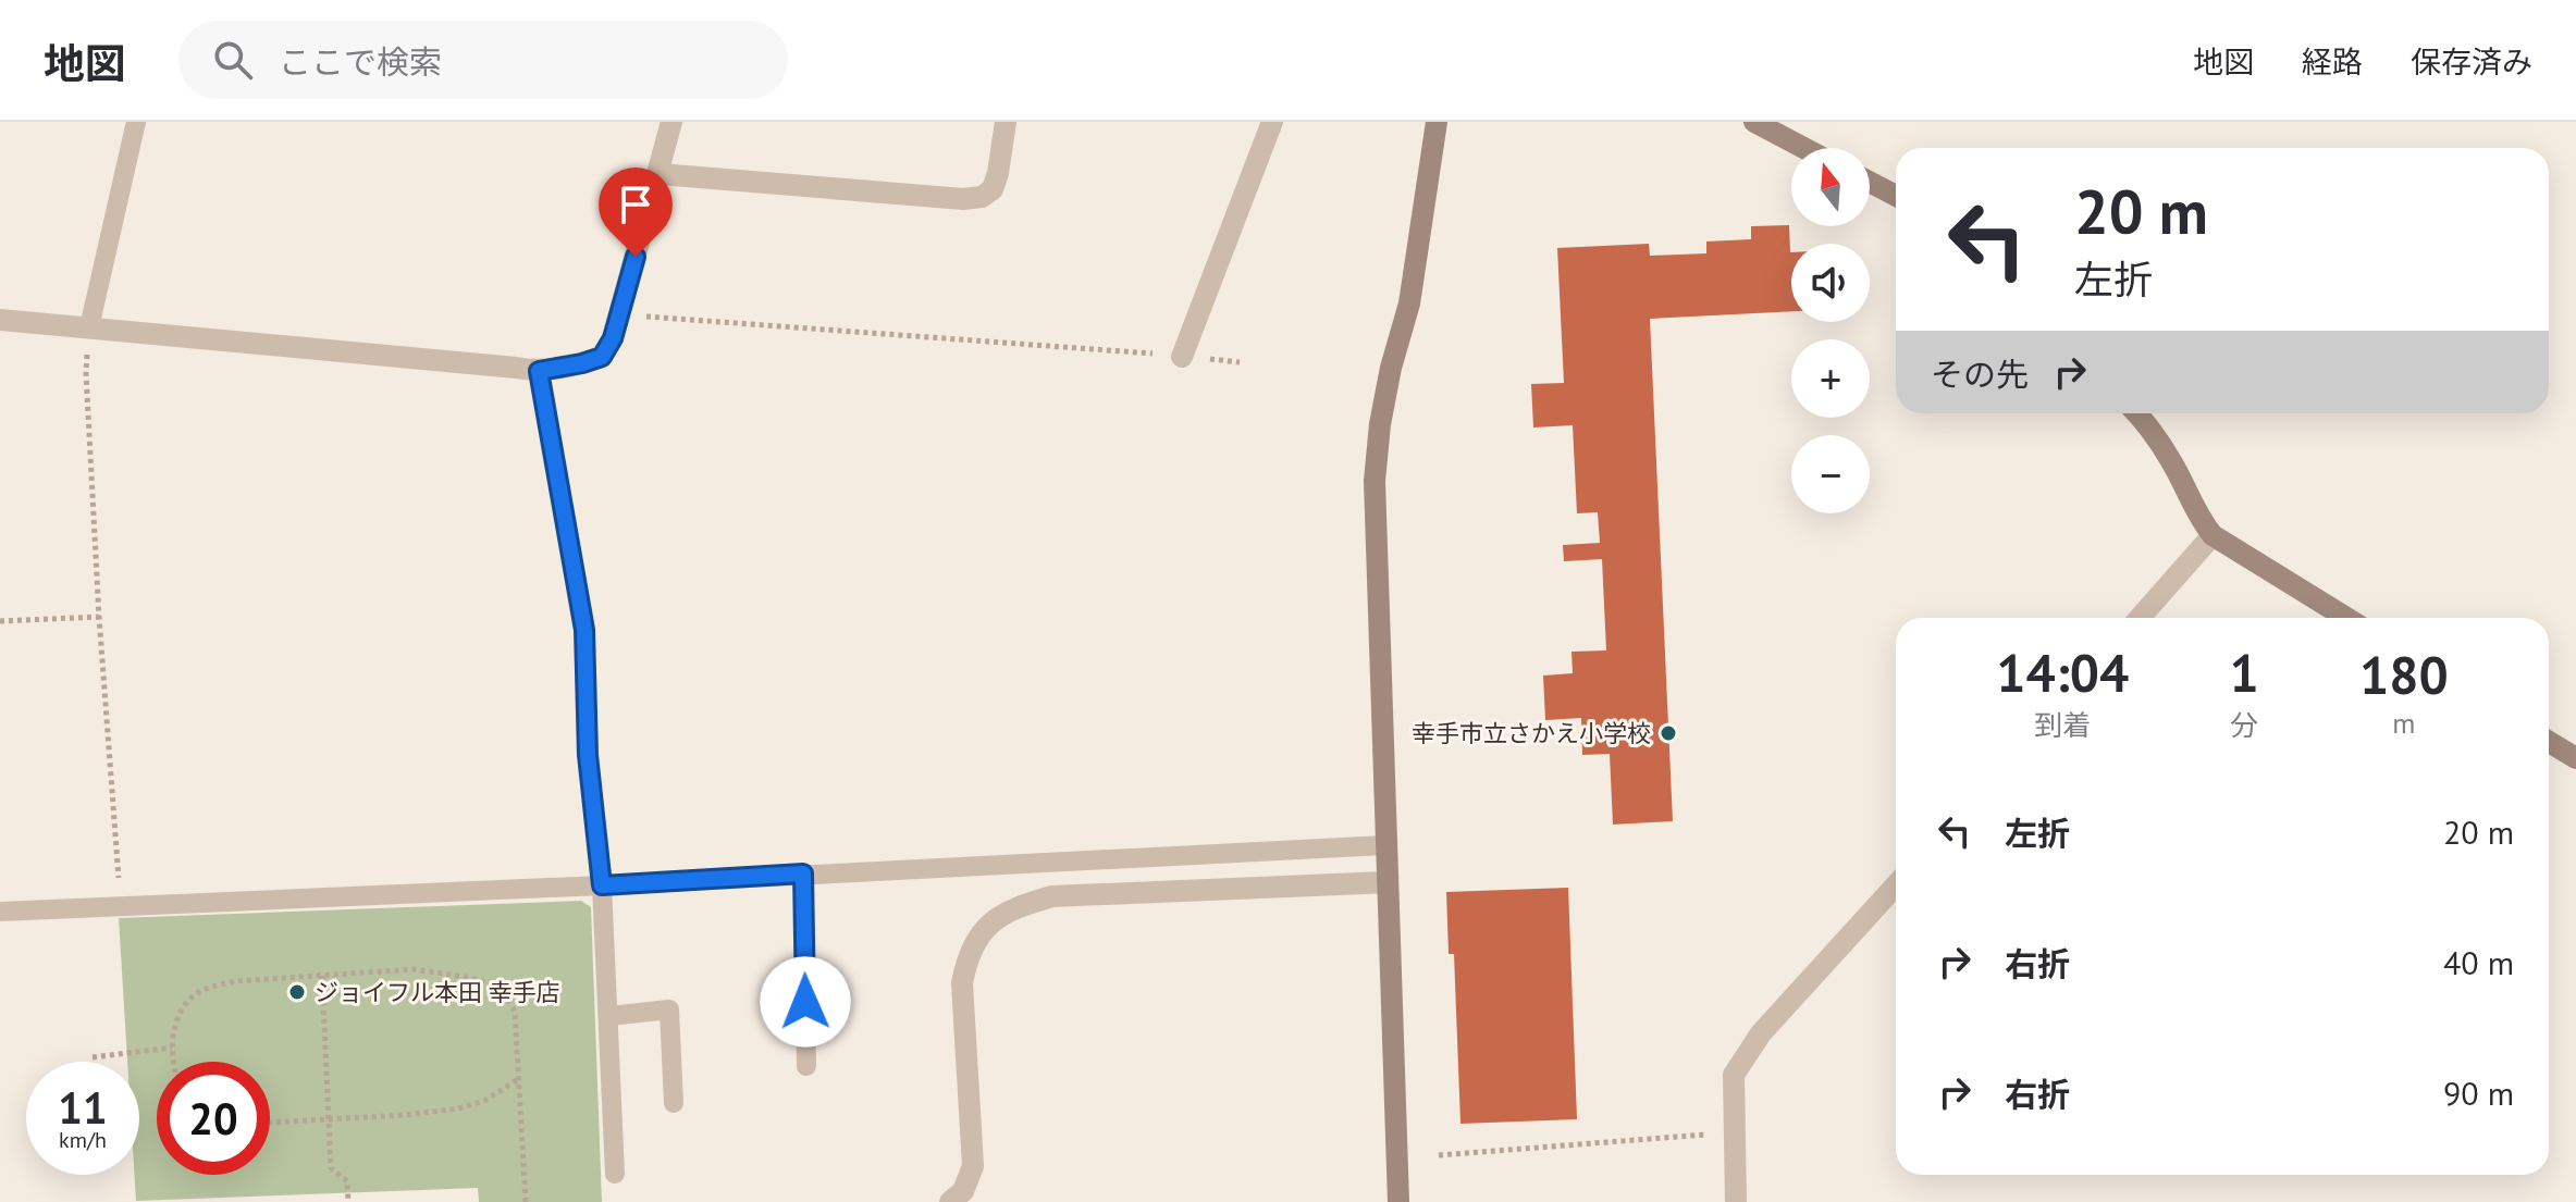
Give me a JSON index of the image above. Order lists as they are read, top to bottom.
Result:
{
  "places": ["幸手市立さかえ小学校", "ジョイフル本田 幸手店"],
  "north": "top",
  "page": {
    "header": "地図",
    "search": "ここで検索",
    "nav": ["地図", "経路", "保存済み"],
    "map_buttons": ["+", "−"],
    "turn": ["20 m", "左折"],
    "then": "その先",
    "eta": [
      "14:04",
      "到着",
      "1",
      "分",
      "180",
      "m"
    ],
    "list": [
      {
        "name": "左折",
        "value": "20 m"
      },
      {
        "name": "右折",
        "value": "40 m"
      },
      {
        "name": "右折",
        "value": "90 m"
      }
    ],
    "speed": "11 km/h",
    "limit": "20"
  }
}
